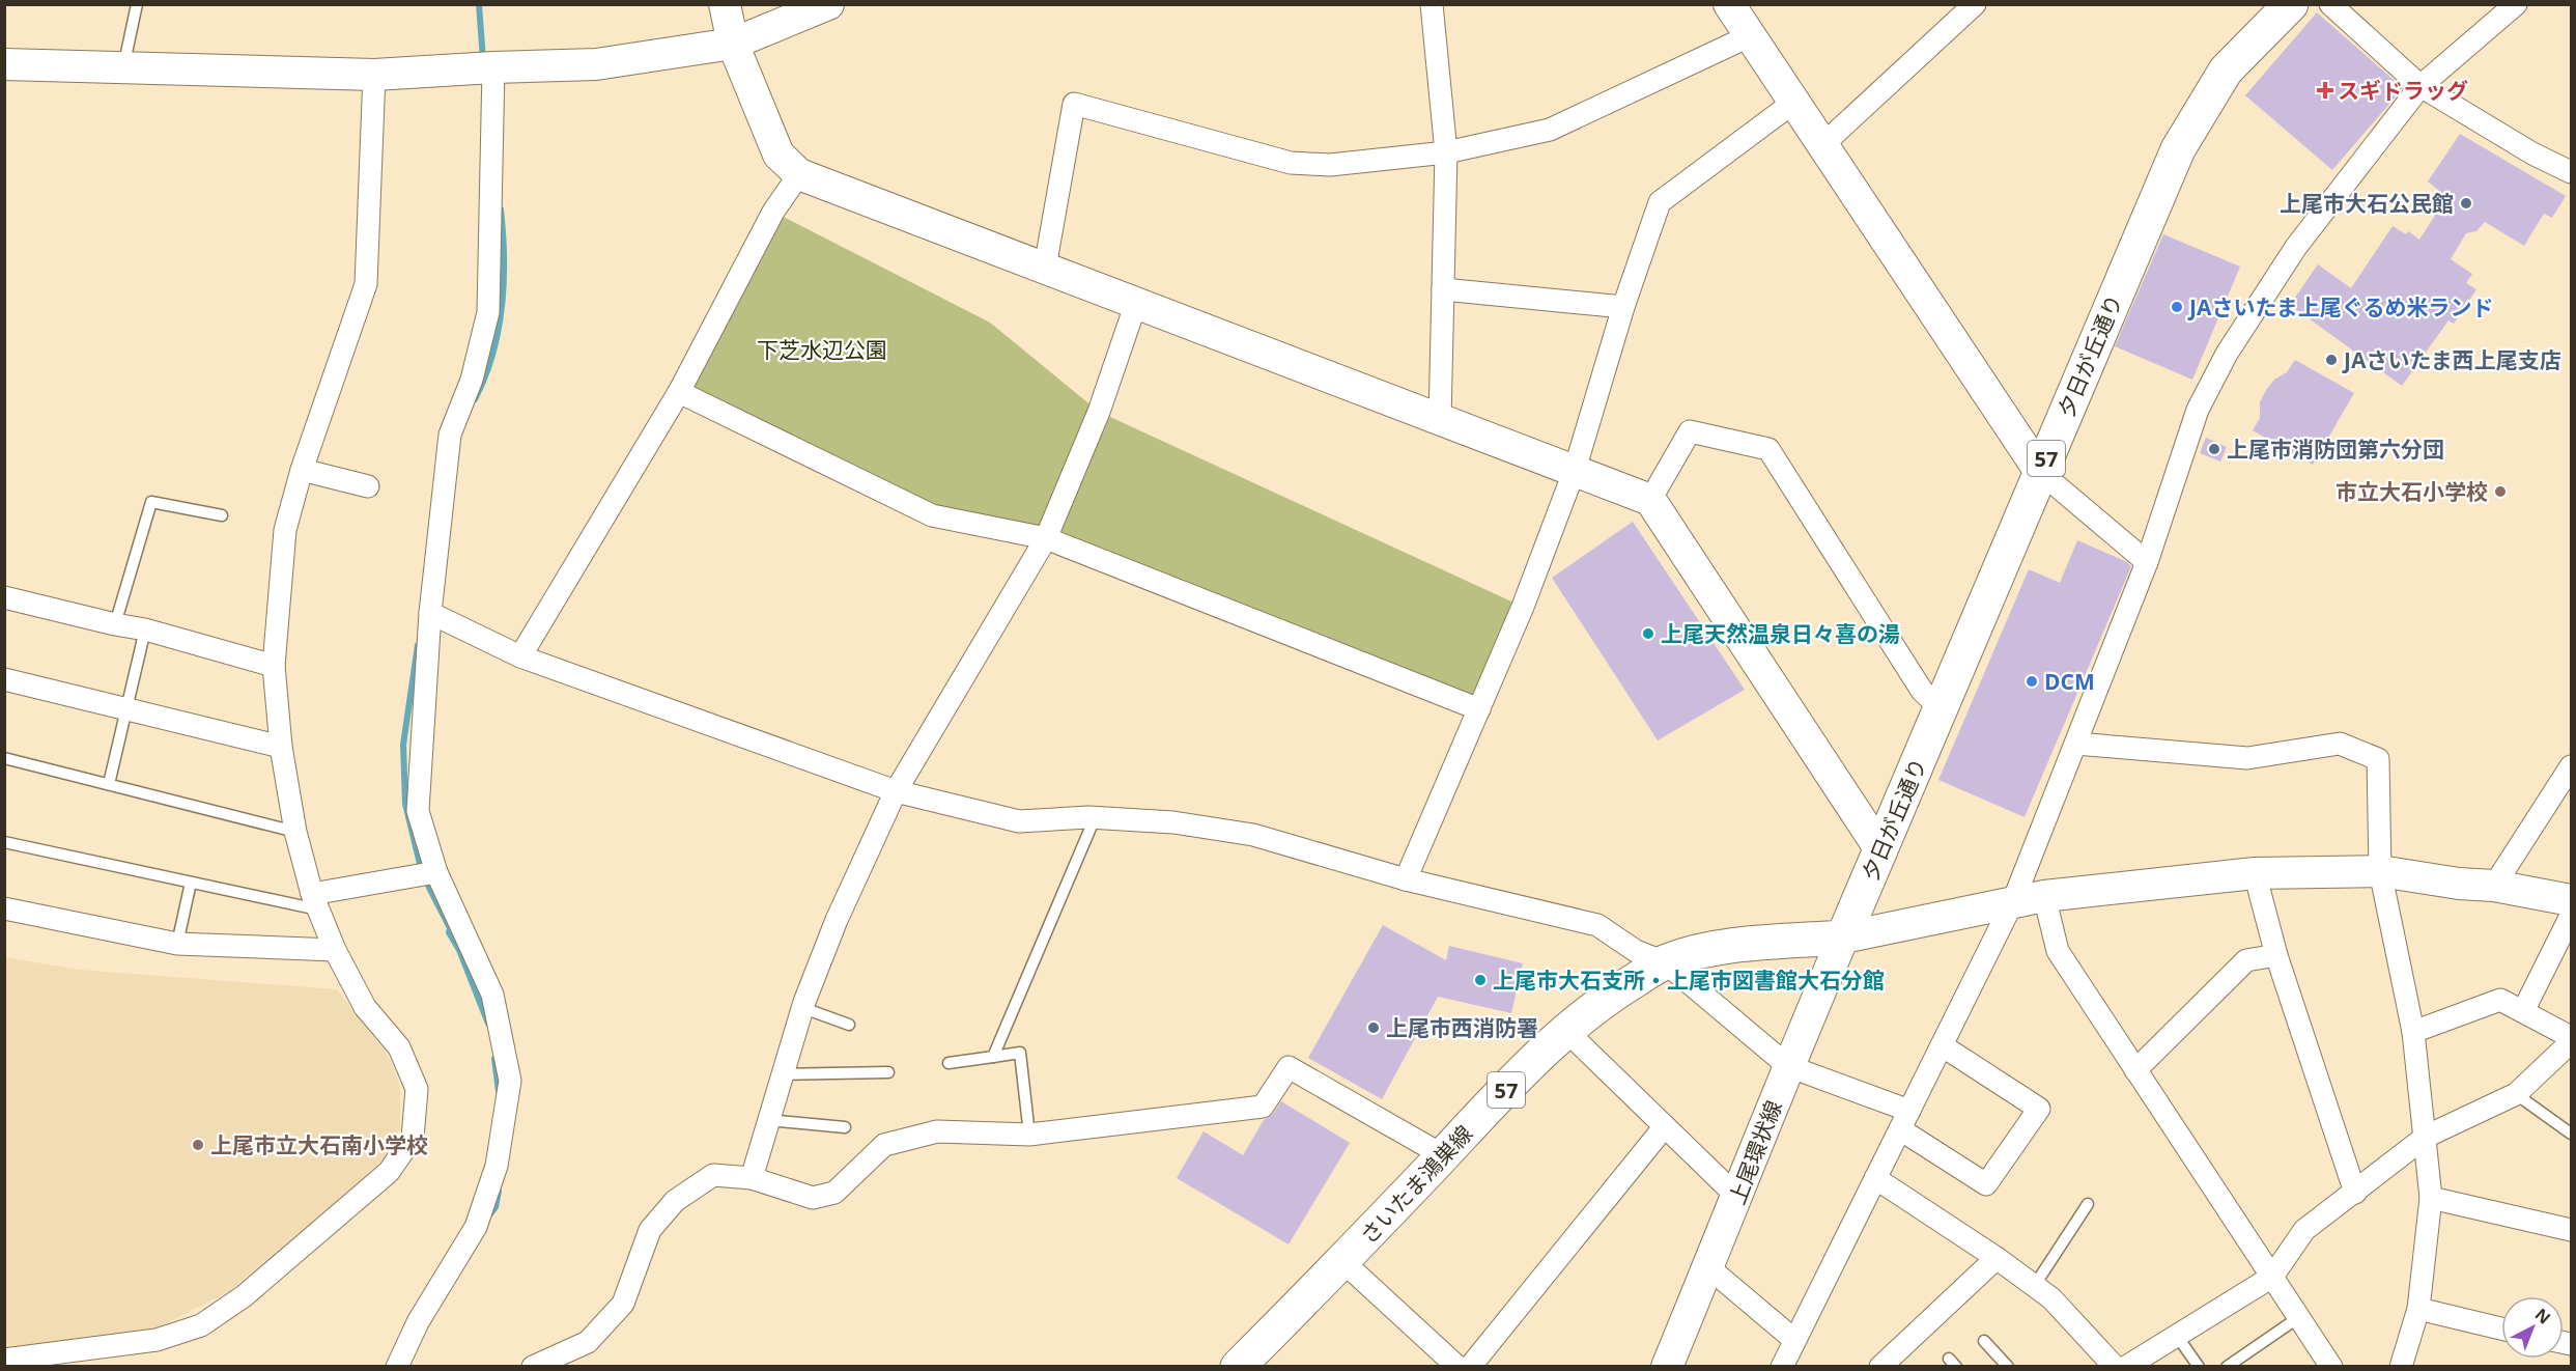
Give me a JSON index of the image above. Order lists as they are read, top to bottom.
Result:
{
  "streets": {
    "main road": ["夕日が丘通り", "57", "さいたま鴻巣線"],
    "street": ["上尾環状線"]
  },
  "crossings": [
    ["夕日が丘通り", "上尾環状線"],
    ["夕日が丘通り", "さいたま鴻巣線"],
    ["上尾環状線", "さいたま鴻巣線"]
  ],
  "parks": ["下芝水辺公園"],
  "places": {
    "health": ["スギドラッグ"],
    "other": [
      "上尾市大石公民館",
      "JAさいたま上尾ぐるめ米ランド",
      "JAさいたま西上尾支店",
      "上尾市消防団第六分団",
      "市立大石小学校",
      "上尾天然温泉日々喜の湯",
      "DCM",
      "上尾市大石支所・上尾市図書館大石分館",
      "上尾市西消防署",
      "上尾市立大石南小学校"
    ]
  },
  "north": "top right"
}
